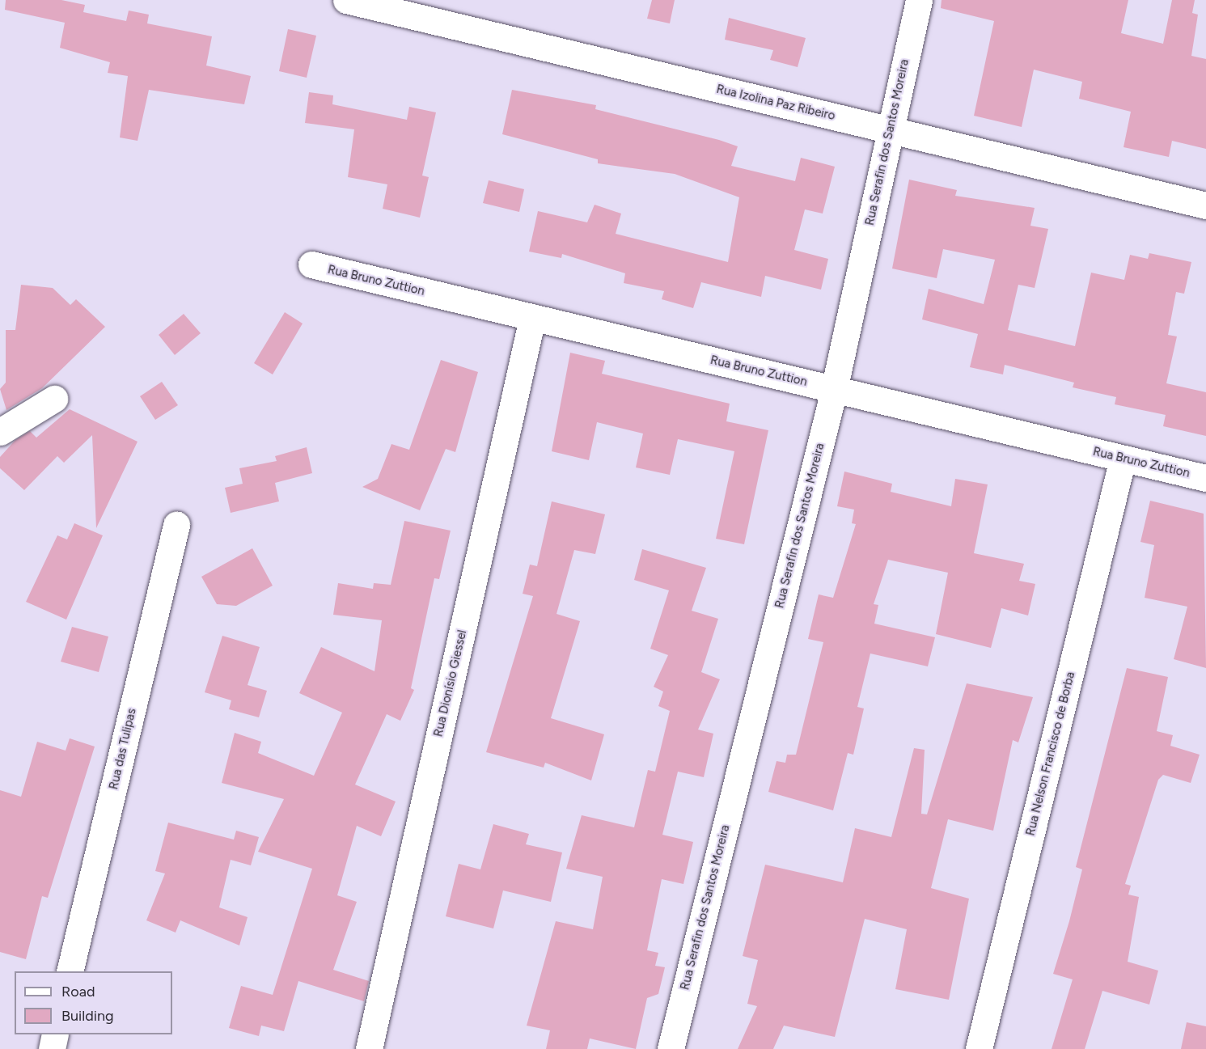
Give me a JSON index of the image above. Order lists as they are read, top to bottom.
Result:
{
  "streets": {
    "street": [
      "Rua Izolina Paz Ribeiro",
      "Rua Serafin dos Santos Moreira",
      "Rua Bruno Zuttion",
      "Rua Dionísio Giessel",
      "Rua das Tulipas",
      "Rua Nelson Francisco de Borba"
    ]
  },
  "crossings": [
    ["Rua Izolina Paz Ribeiro", "Rua Serafin dos Santos Moreira"],
    ["Rua Serafin dos Santos Moreira", "Rua Bruno Zuttion"],
    ["Rua Bruno Zuttion", "Rua Dionísio Giessel"],
    ["Rua Bruno Zuttion", "Rua Nelson Francisco de Borba"]
  ],
  "legend": ["Road", "Building"]
}
